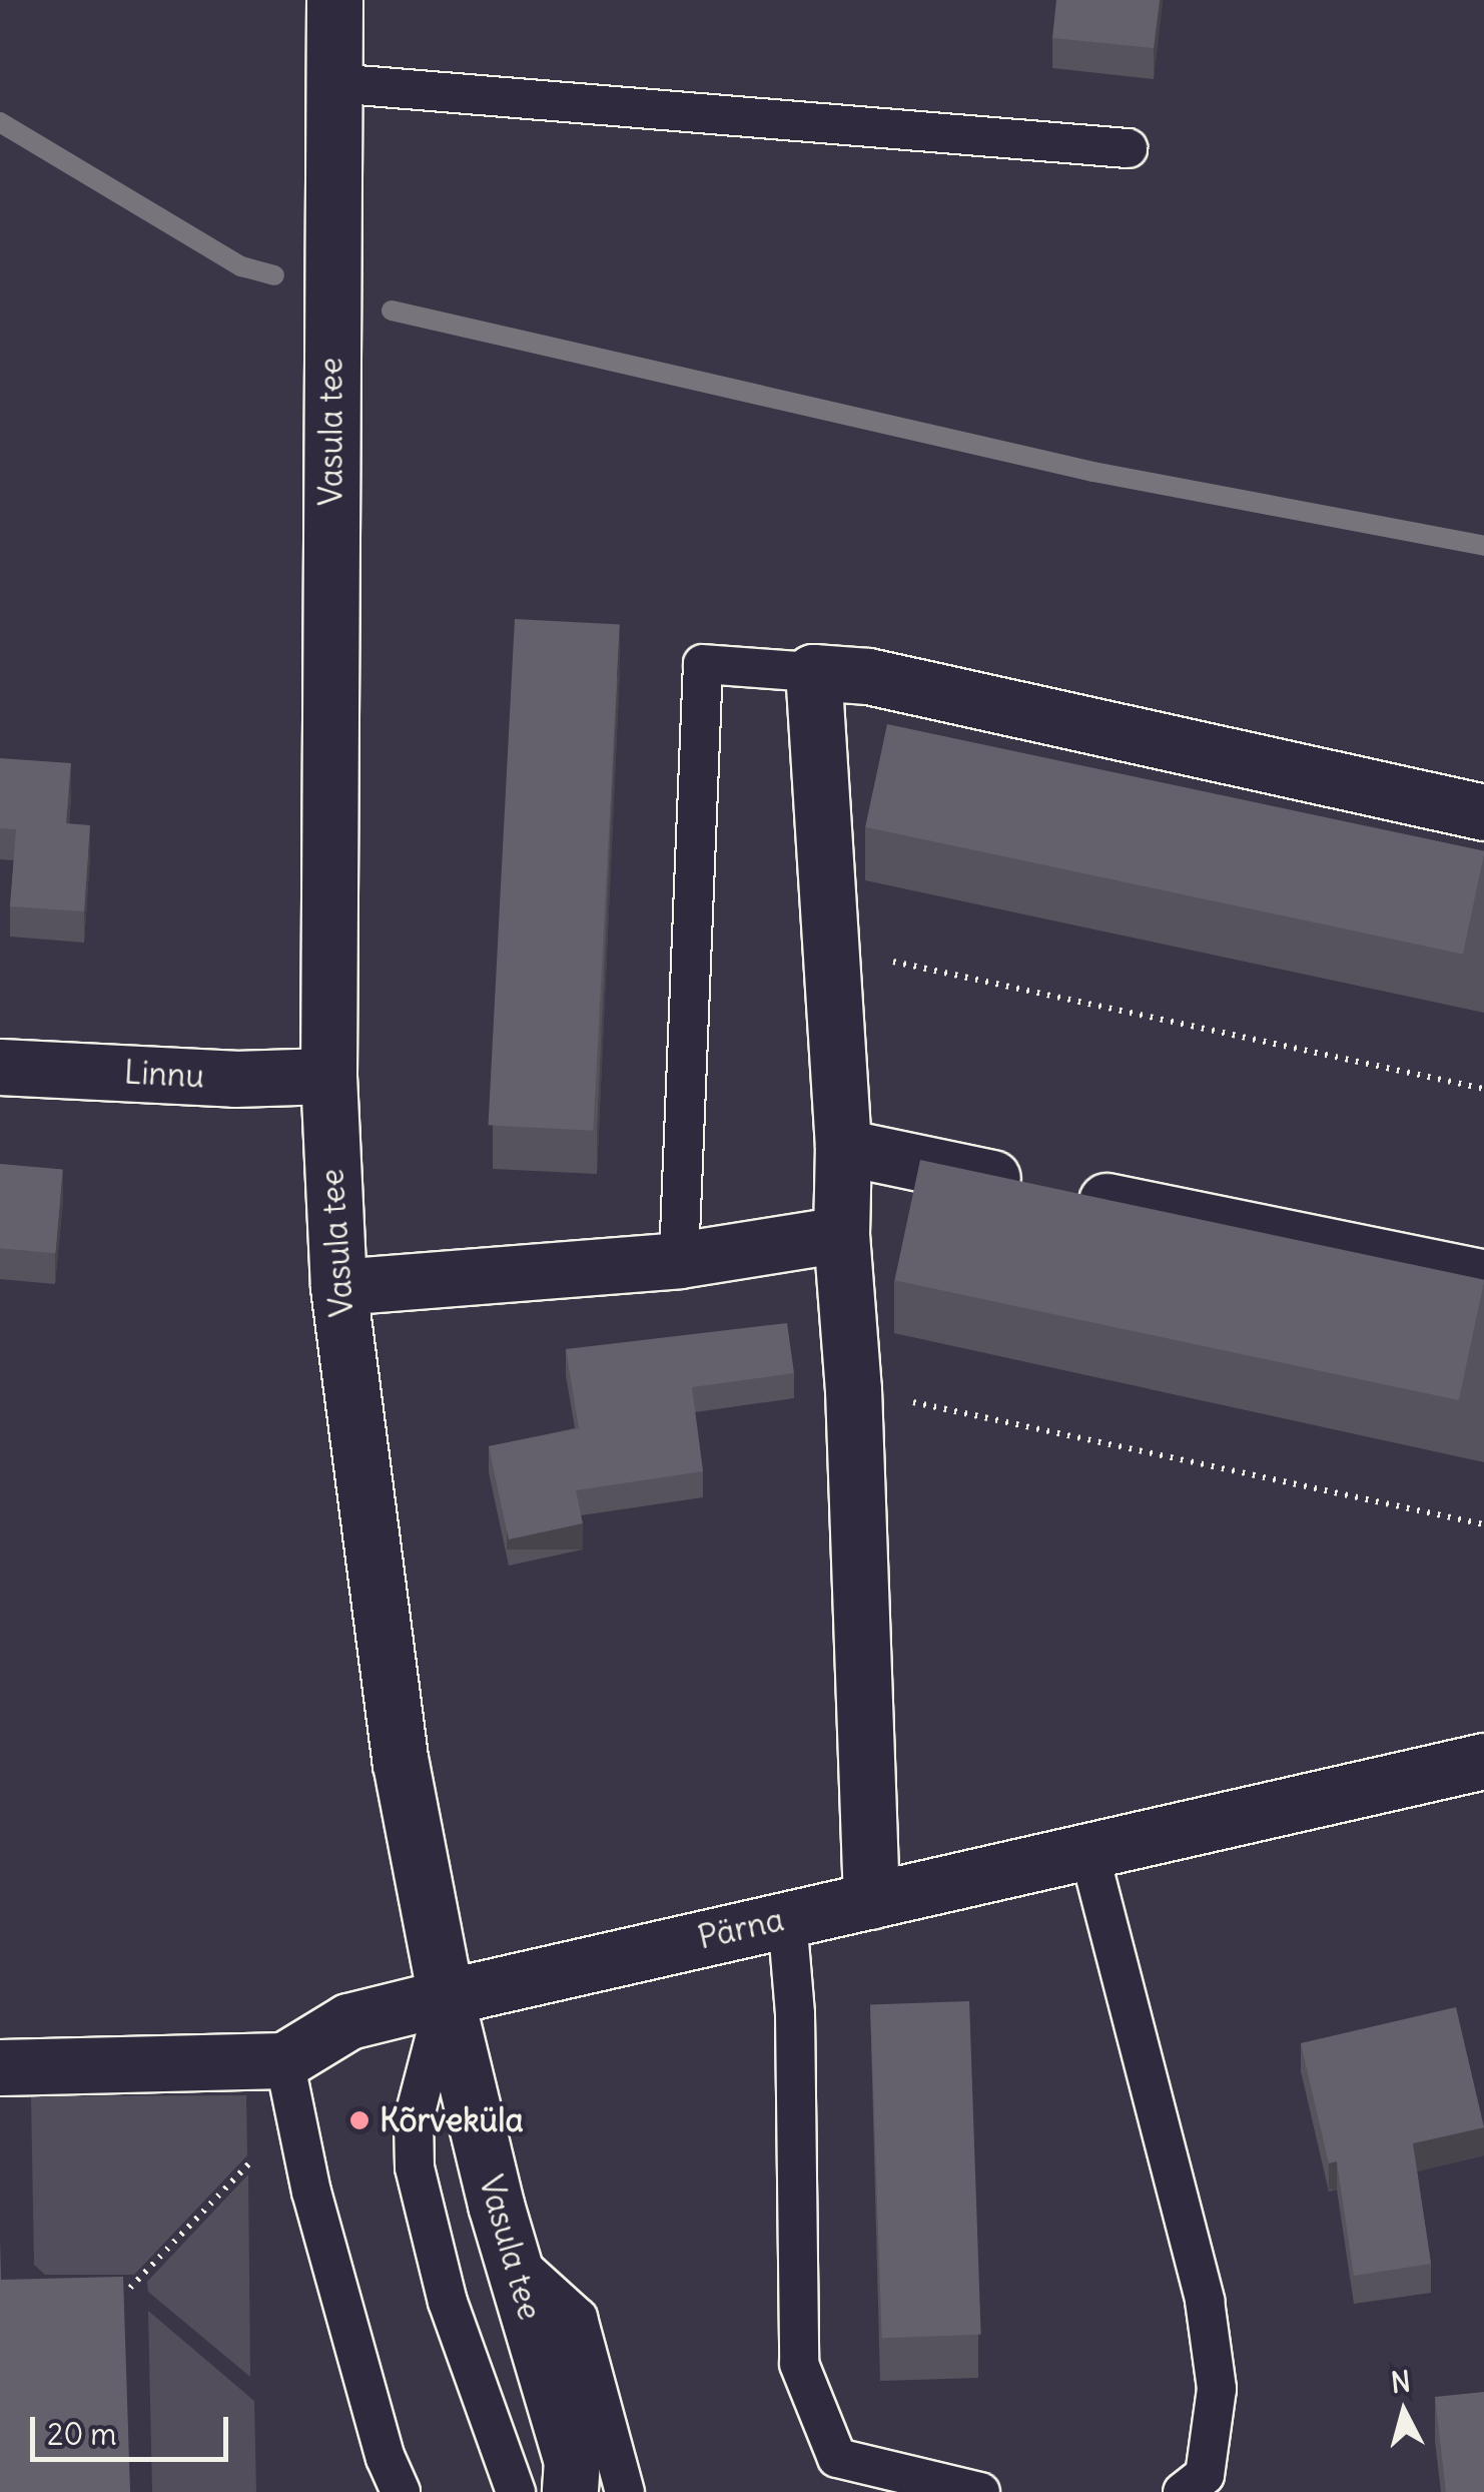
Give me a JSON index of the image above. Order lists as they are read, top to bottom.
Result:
{
  "streets": {
    "street": ["Vasula tee", "Linnu", "Pärna"]
  },
  "crossings": [
    ["Vasula tee", "Linnu"],
    ["Vasula tee", "Pärna"]
  ],
  "places": ["Kõrveküla"],
  "scale_bar": "20 m",
  "north": "top"
}
